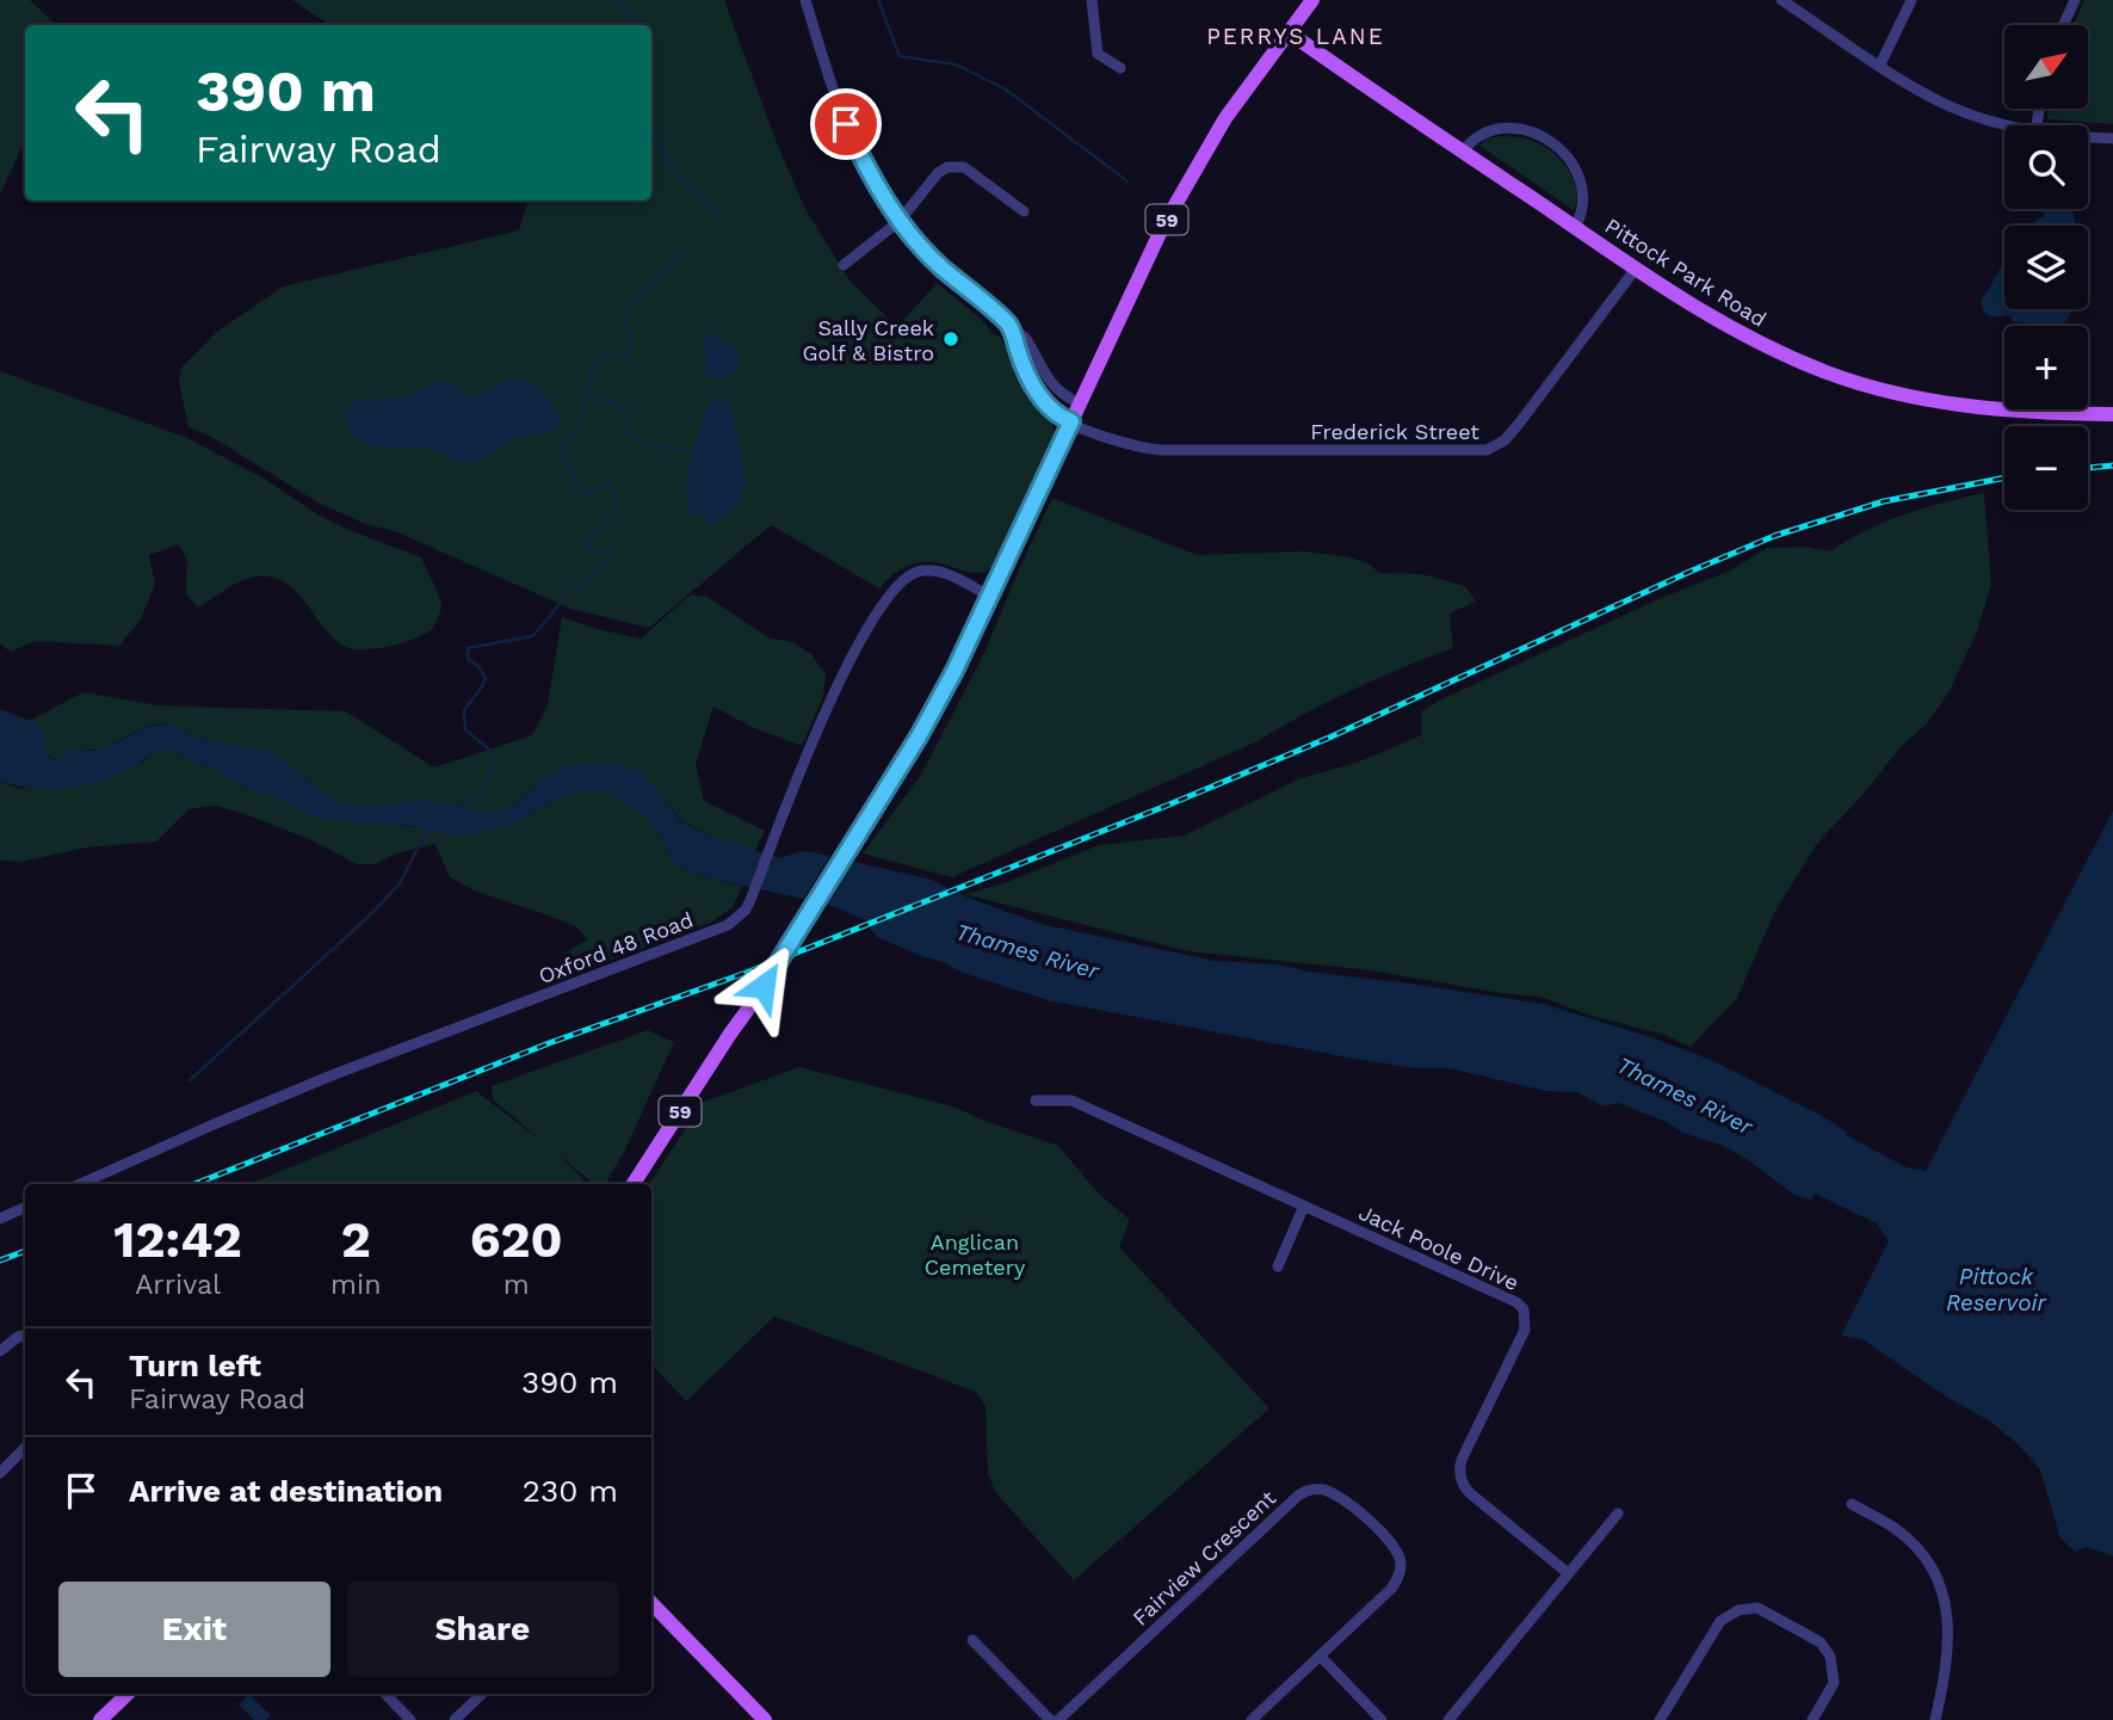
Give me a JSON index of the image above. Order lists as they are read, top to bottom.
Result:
{
  "streets": {
    "main road": ["59", "Pittock Park Road"],
    "street": [
      "Frederick Street",
      "Oxford 48 Road",
      "Jack Poole Drive",
      "Fairview Crescent"
    ]
  },
  "crossings": [
    ["59", "Pittock Park Road"],
    ["59", "Frederick Street"],
    ["59", "Oxford 48 Road"],
    ["Pittock Park Road", "Frederick Street"]
  ],
  "districts": ["PERRYS LANE"],
  "water": ["Thames River", "Pittock Reservoir"],
  "parks": ["Anglican Cemetery"],
  "places": ["Sally Creek Golf & Bistro"],
  "north": "top right",
  "page": {
    "map_buttons": ["+", "−"],
    "turn": ["390 m", "Fairway Road"],
    "eta": [
      "12:42",
      "Arrival",
      "2",
      "min",
      "620",
      "m"
    ],
    "list": [
      {
        "name": "Turn left",
        "note": "Fairway Road",
        "value": "390 m"
      },
      {
        "name": "Arrive at destination",
        "value": "230 m"
      }
    ],
    "buttons": ["Exit", "Share"]
  }
}
